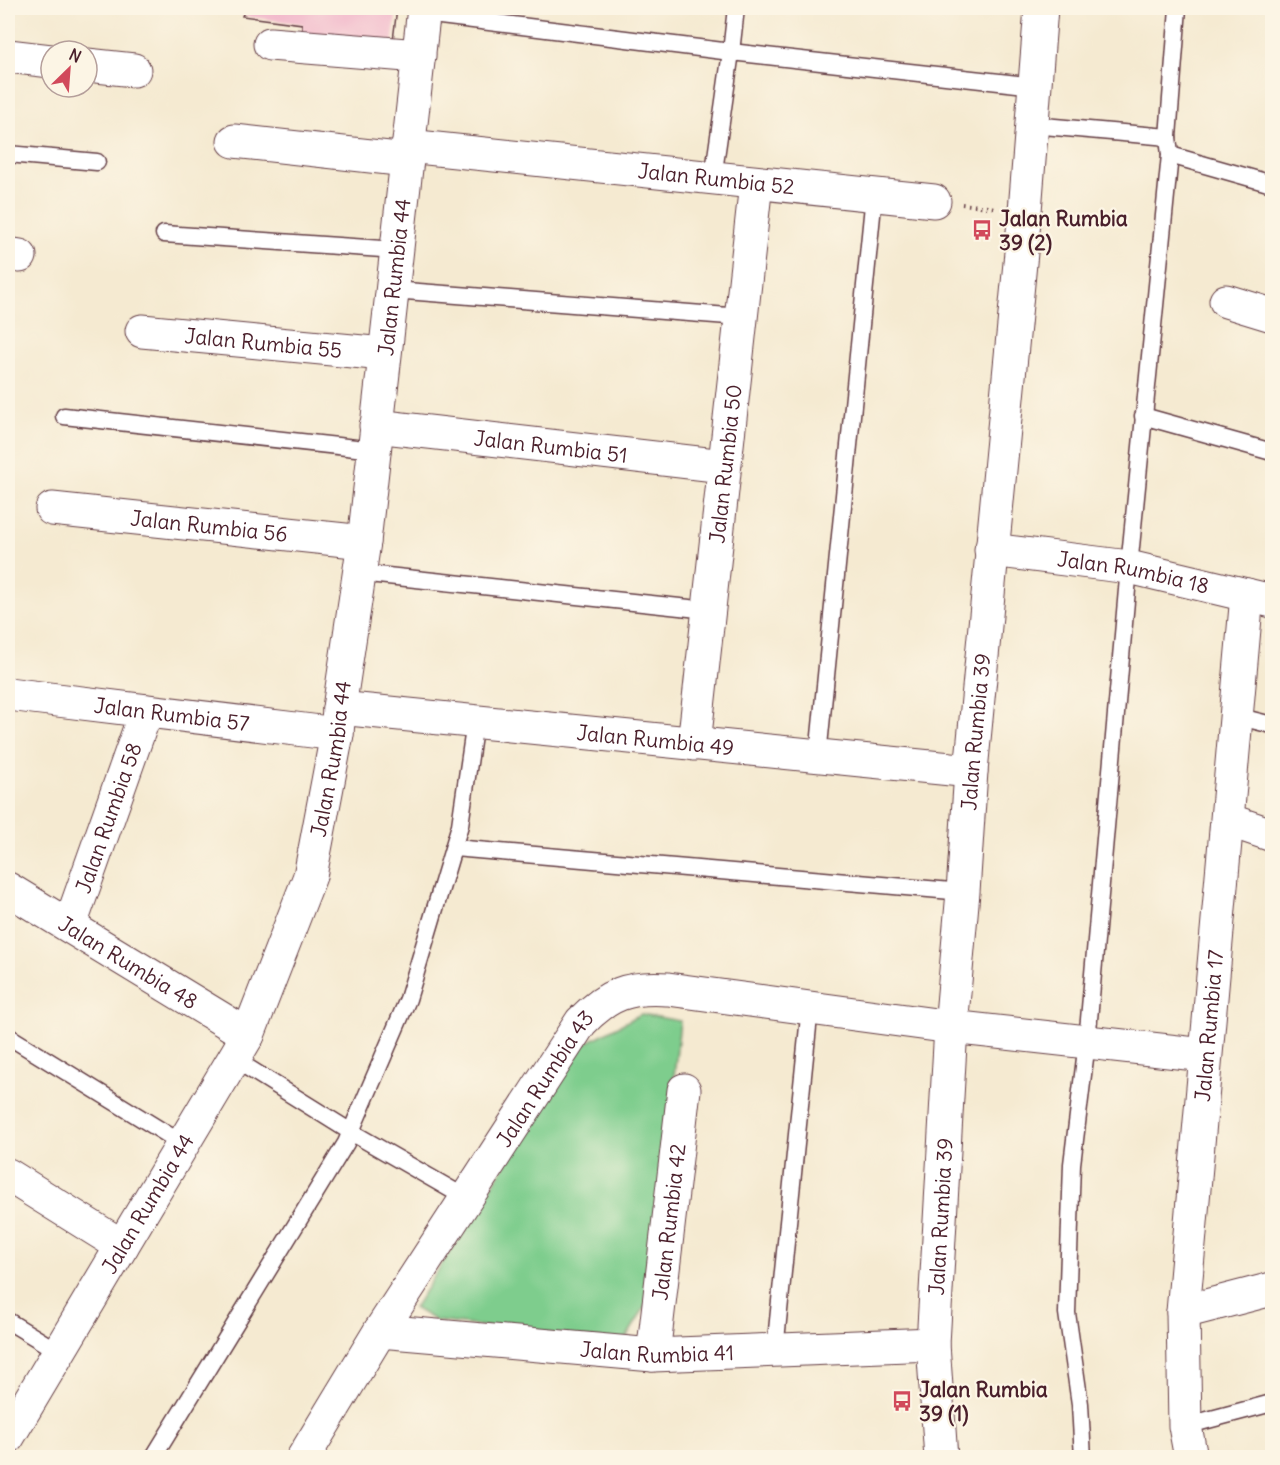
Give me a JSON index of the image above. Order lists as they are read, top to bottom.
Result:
{
  "streets": {
    "street": [
      "Jalan Rumbia 52",
      "Jalan Rumbia 44",
      "Jalan Rumbia 55",
      "Jalan Rumbia 51",
      "Jalan Rumbia 50",
      "Jalan Rumbia 56",
      "Jalan Rumbia 18",
      "Jalan Rumbia 57",
      "Jalan Rumbia 39",
      "Jalan Rumbia 49",
      "Jalan Rumbia 58",
      "Jalan Rumbia 48",
      "Jalan Rumbia 17",
      "Jalan Rumbia 43",
      "Jalan Rumbia 42",
      "Jalan Rumbia 41"
    ]
  },
  "crossings": [
    ["Jalan Rumbia 52", "Jalan Rumbia 44"],
    ["Jalan Rumbia 52", "Jalan Rumbia 50"],
    ["Jalan Rumbia 44", "Jalan Rumbia 55"],
    ["Jalan Rumbia 44", "Jalan Rumbia 51"],
    ["Jalan Rumbia 44", "Jalan Rumbia 56"],
    ["Jalan Rumbia 44", "Jalan Rumbia 57"],
    ["Jalan Rumbia 44", "Jalan Rumbia 49"],
    ["Jalan Rumbia 44", "Jalan Rumbia 48"],
    ["Jalan Rumbia 51", "Jalan Rumbia 50"],
    ["Jalan Rumbia 50", "Jalan Rumbia 49"],
    ["Jalan Rumbia 18", "Jalan Rumbia 39"],
    ["Jalan Rumbia 18", "Jalan Rumbia 17"],
    ["Jalan Rumbia 57", "Jalan Rumbia 49"],
    ["Jalan Rumbia 57", "Jalan Rumbia 58"],
    ["Jalan Rumbia 39", "Jalan Rumbia 49"],
    ["Jalan Rumbia 39", "Jalan Rumbia 43"],
    ["Jalan Rumbia 39", "Jalan Rumbia 41"],
    ["Jalan Rumbia 58", "Jalan Rumbia 48"],
    ["Jalan Rumbia 17", "Jalan Rumbia 43"],
    ["Jalan Rumbia 43", "Jalan Rumbia 41"],
    ["Jalan Rumbia 42", "Jalan Rumbia 41"]
  ],
  "places": {
    "bus stop": ["Jalan Rumbia 39 (2)", "Jalan Rumbia 39 (1)"]
  },
  "north": "top right"
}
